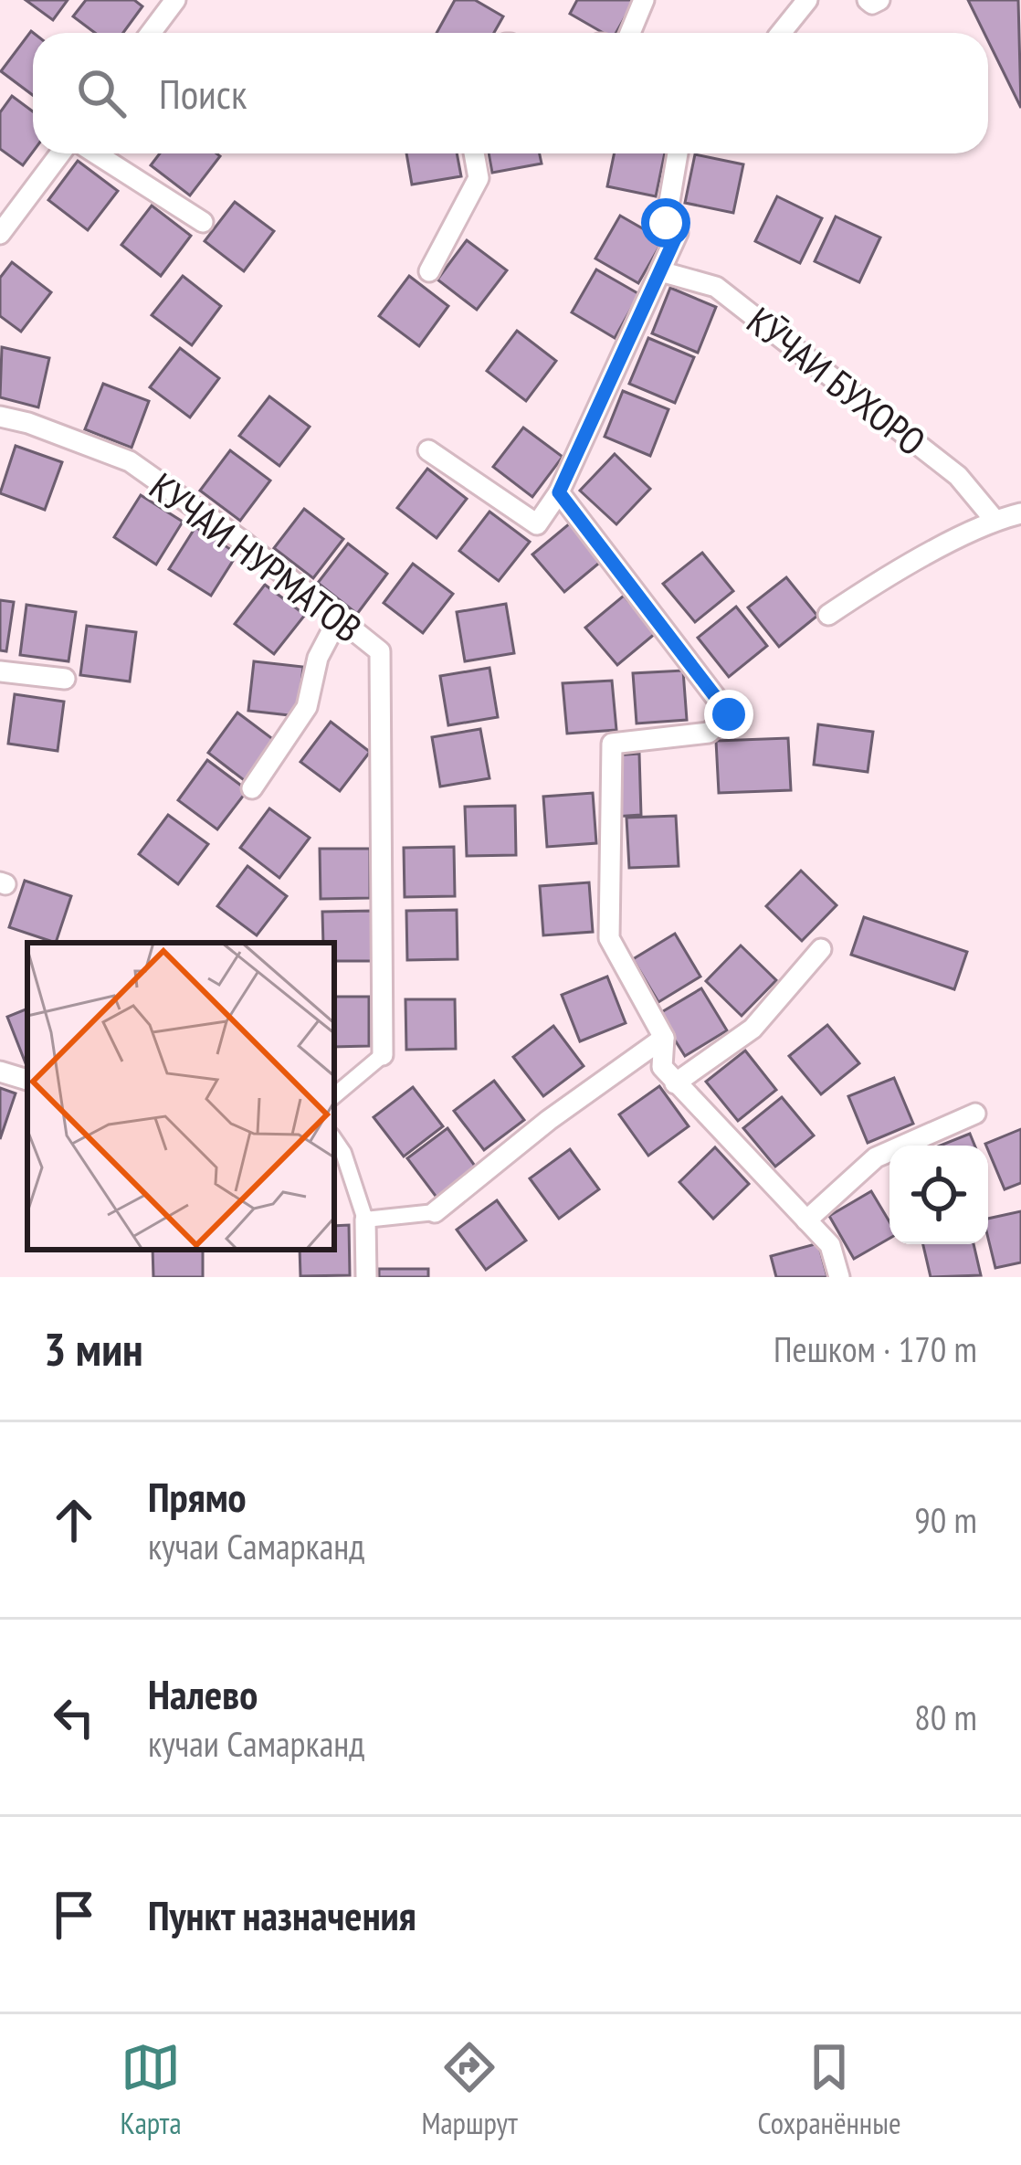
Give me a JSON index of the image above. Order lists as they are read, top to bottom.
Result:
{
  "streets": {
    "street": ["КӮЧАИ БУХОРО", "КУЧАИ НУРМАТОВ"]
  },
  "page": {
    "search": "Поиск",
    "heading": ["3 мин", "Пешком · 170 m"],
    "list": [
      ["Прямо", "кучаи Самарканд", "90 m"],
      ["Налево", "кучаи Самарканд", "80 m"],
      "Пункт назначения"
    ],
    "nav": ["Карта", "Маршрут", "Сохранённые"]
  }
}
